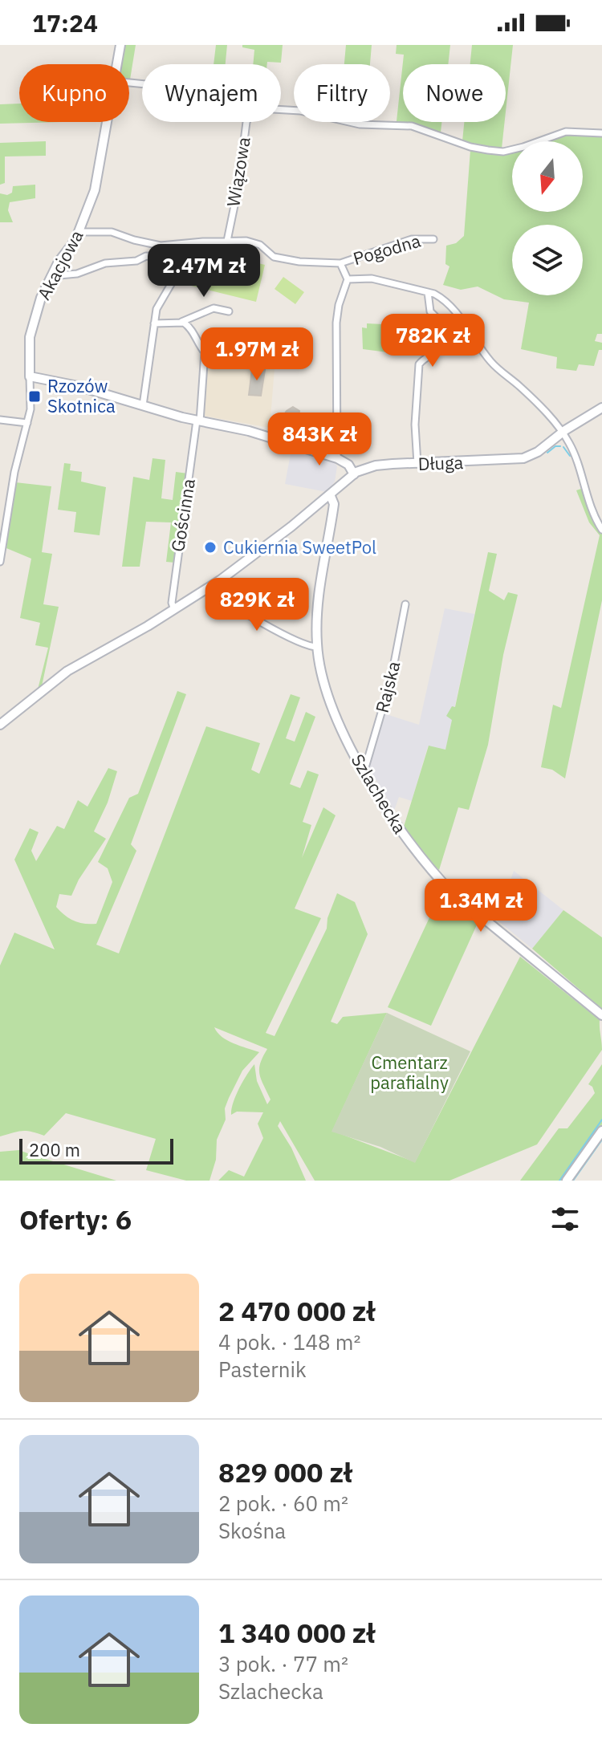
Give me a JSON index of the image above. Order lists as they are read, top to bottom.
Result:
{
  "streets": {
    "street": [
      "Wiązowa",
      "Pogodna",
      "Akacjowa",
      "Długa",
      "Gościnna",
      "Rajska",
      "Szlachecka"
    ]
  },
  "crossings": [
    ["Długa", "Gościnna"],
    ["Długa", "Szlachecka"],
    ["Rajska", "Szlachecka"]
  ],
  "parks": ["Cmentarz parafialny"],
  "places": {
    "transit": ["Rzozów Skotnica"],
    "other": ["Cukiernia SweetPol"]
  },
  "scale_bar": "200 m",
  "north": "bottom",
  "page": {
    "status": "17:24",
    "chip": [
      "Kupno",
      "Wynajem",
      "Filtry",
      "Nowe"
    ],
    "price": [
      "2.47M zł",
      "782K zł",
      "1.97M zł",
      "843K zł",
      "829K zł",
      "1.34M zł"
    ],
    "scale": "200 m",
    "heading": "Oferty: 6",
    "list": [
      {
        "name": "2 470 000 zł",
        "note": "4 pok. · 148 m² · Pasternik"
      },
      {
        "name": "829 000 zł",
        "note": "2 pok. · 60 m² · Skośna"
      },
      {
        "name": "1 340 000 zł",
        "note": "3 pok. · 77 m² · Szlachecka"
      }
    ]
  }
}
